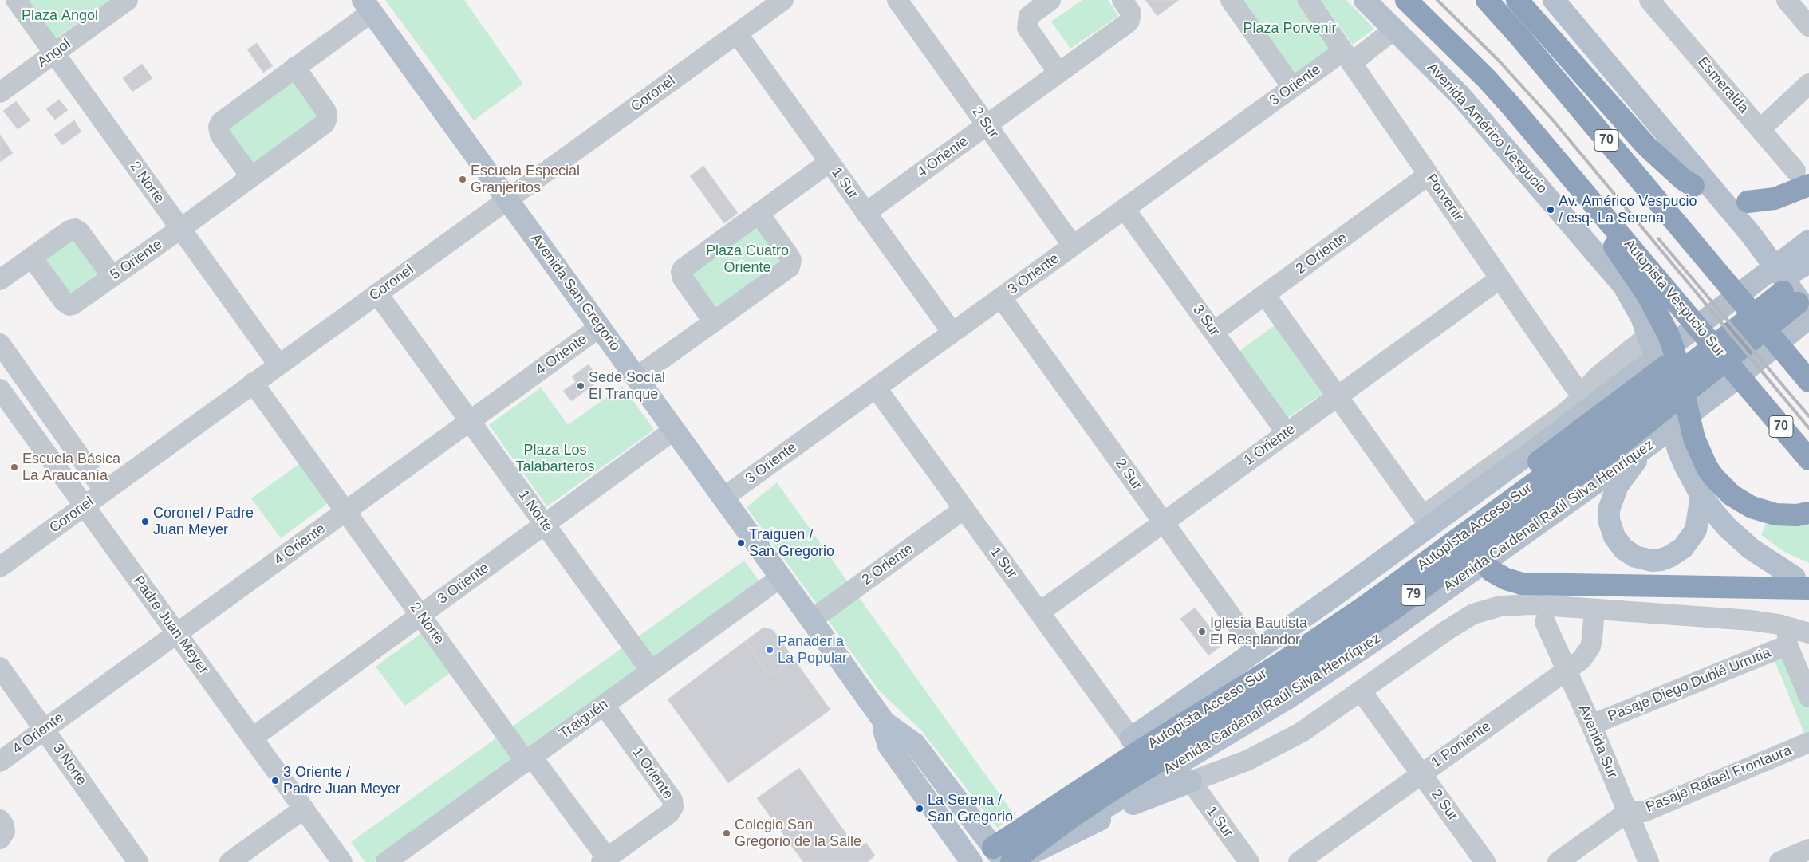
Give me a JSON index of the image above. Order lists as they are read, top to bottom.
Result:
{
  "streets": {
    "highway": [
      "70",
      "Autopista Vespucio Sur",
      "Autopista Acceso Sur",
      "79"
    ],
    "main road": ["Avenida Américo Vespucio", "Avenida San Gregorio", "Avenida Cardenal Raúl Silva Henríquez"],
    "street": [
      "Angol",
      "3 Oriente",
      "Esmeralda",
      "Coronel",
      "2 Sur",
      "4 Oriente",
      "2 Norte",
      "1 Sur",
      "Porvenir",
      "2 Oriente",
      "5 Oriente",
      "3 Sur",
      "1 Oriente",
      "1 Norte",
      "Padre Juan Meyer",
      "Pasaje Diego Dublé Urrutia",
      "Traiguén",
      "Avenida Sur",
      "1 Poniente",
      "3 Norte",
      "Pasaje Rafael Frontaura"
    ]
  },
  "crossings": [
    ["Angol", "2 Norte"],
    ["3 Oriente", "2 Sur"],
    ["3 Oriente", "Avenida Américo Vespucio"],
    ["3 Oriente", "2 Norte"],
    ["3 Oriente", "1 Sur"],
    ["3 Oriente", "Porvenir"],
    ["3 Oriente", "Avenida San Gregorio"],
    ["3 Oriente", "3 Sur"],
    ["3 Oriente", "1 Norte"],
    ["3 Oriente", "Padre Juan Meyer"],
    ["Coronel", "2 Norte"],
    ["Coronel", "1 Sur"],
    ["Coronel", "Avenida San Gregorio"],
    ["Coronel", "1 Norte"],
    ["Coronel", "Padre Juan Meyer"],
    ["2 Sur", "4 Oriente"],
    ["2 Sur", "1 Oriente"],
    ["2 Sur", "Avenida Cardenal Raúl Silva Henríquez"],
    ["2 Sur", "1 Poniente"],
    ["4 Oriente", "2 Norte"],
    ["4 Oriente", "1 Sur"],
    ["4 Oriente", "Avenida San Gregorio"],
    ["4 Oriente", "1 Norte"],
    ["4 Oriente", "Padre Juan Meyer"],
    ["4 Oriente", "3 Norte"],
    ["2 Norte", "5 Oriente"],
    ["2 Norte", "1 Oriente"],
    ["2 Norte", "Traiguén"],
    ["1 Sur", "2 Oriente"],
    ["1 Sur", "1 Oriente"],
    ["1 Sur", "Avenida Cardenal Raúl Silva Henríquez"],
    ["Porvenir", "2 Oriente"],
    ["Porvenir", "1 Oriente"],
    ["2 Oriente", "Avenida San Gregorio"],
    ["2 Oriente", "3 Sur"],
    ["Avenida San Gregorio", "Autopista Acceso Sur"],
    ["Avenida San Gregorio", "Traiguén"],
    ["3 Sur", "1 Oriente"],
    ["1 Oriente", "Traiguén"],
    ["1 Norte", "Traiguén"],
    ["Avenida Cardenal Raúl Silva Henríquez", "Autopista Acceso Sur"],
    ["Avenida Cardenal Raúl Silva Henríquez", "Pasaje Diego Dublé Urrutia"],
    ["Avenida Cardenal Raúl Silva Henríquez", "1 Poniente"],
    ["Pasaje Diego Dublé Urrutia", "Avenida Sur"],
    ["Avenida Sur", "1 Poniente"],
    ["Avenida Sur", "Pasaje Rafael Frontaura"]
  ],
  "parks": [
    "Plaza Angol",
    "Plaza Porvenir",
    "Plaza Cuatro Oriente",
    "Plaza Los Talabarteros"
  ],
  "places": [
    "Escuela Especial Granjeritos",
    "Av. Américo Vespucio / esq. La Serena",
    "Sede Social El Tranque",
    "Escuela Básica La Araucanía",
    "Coronel / Padre Juan Meyer",
    "Traiguen / San Gregorio",
    "Iglesia Bautista El Resplandor",
    "Panadería La Popular",
    "3 Oriente / Padre Juan Meyer",
    "La Serena / San Gregorio",
    "Colegio San Gregorio de la Salle"
  ]
}
